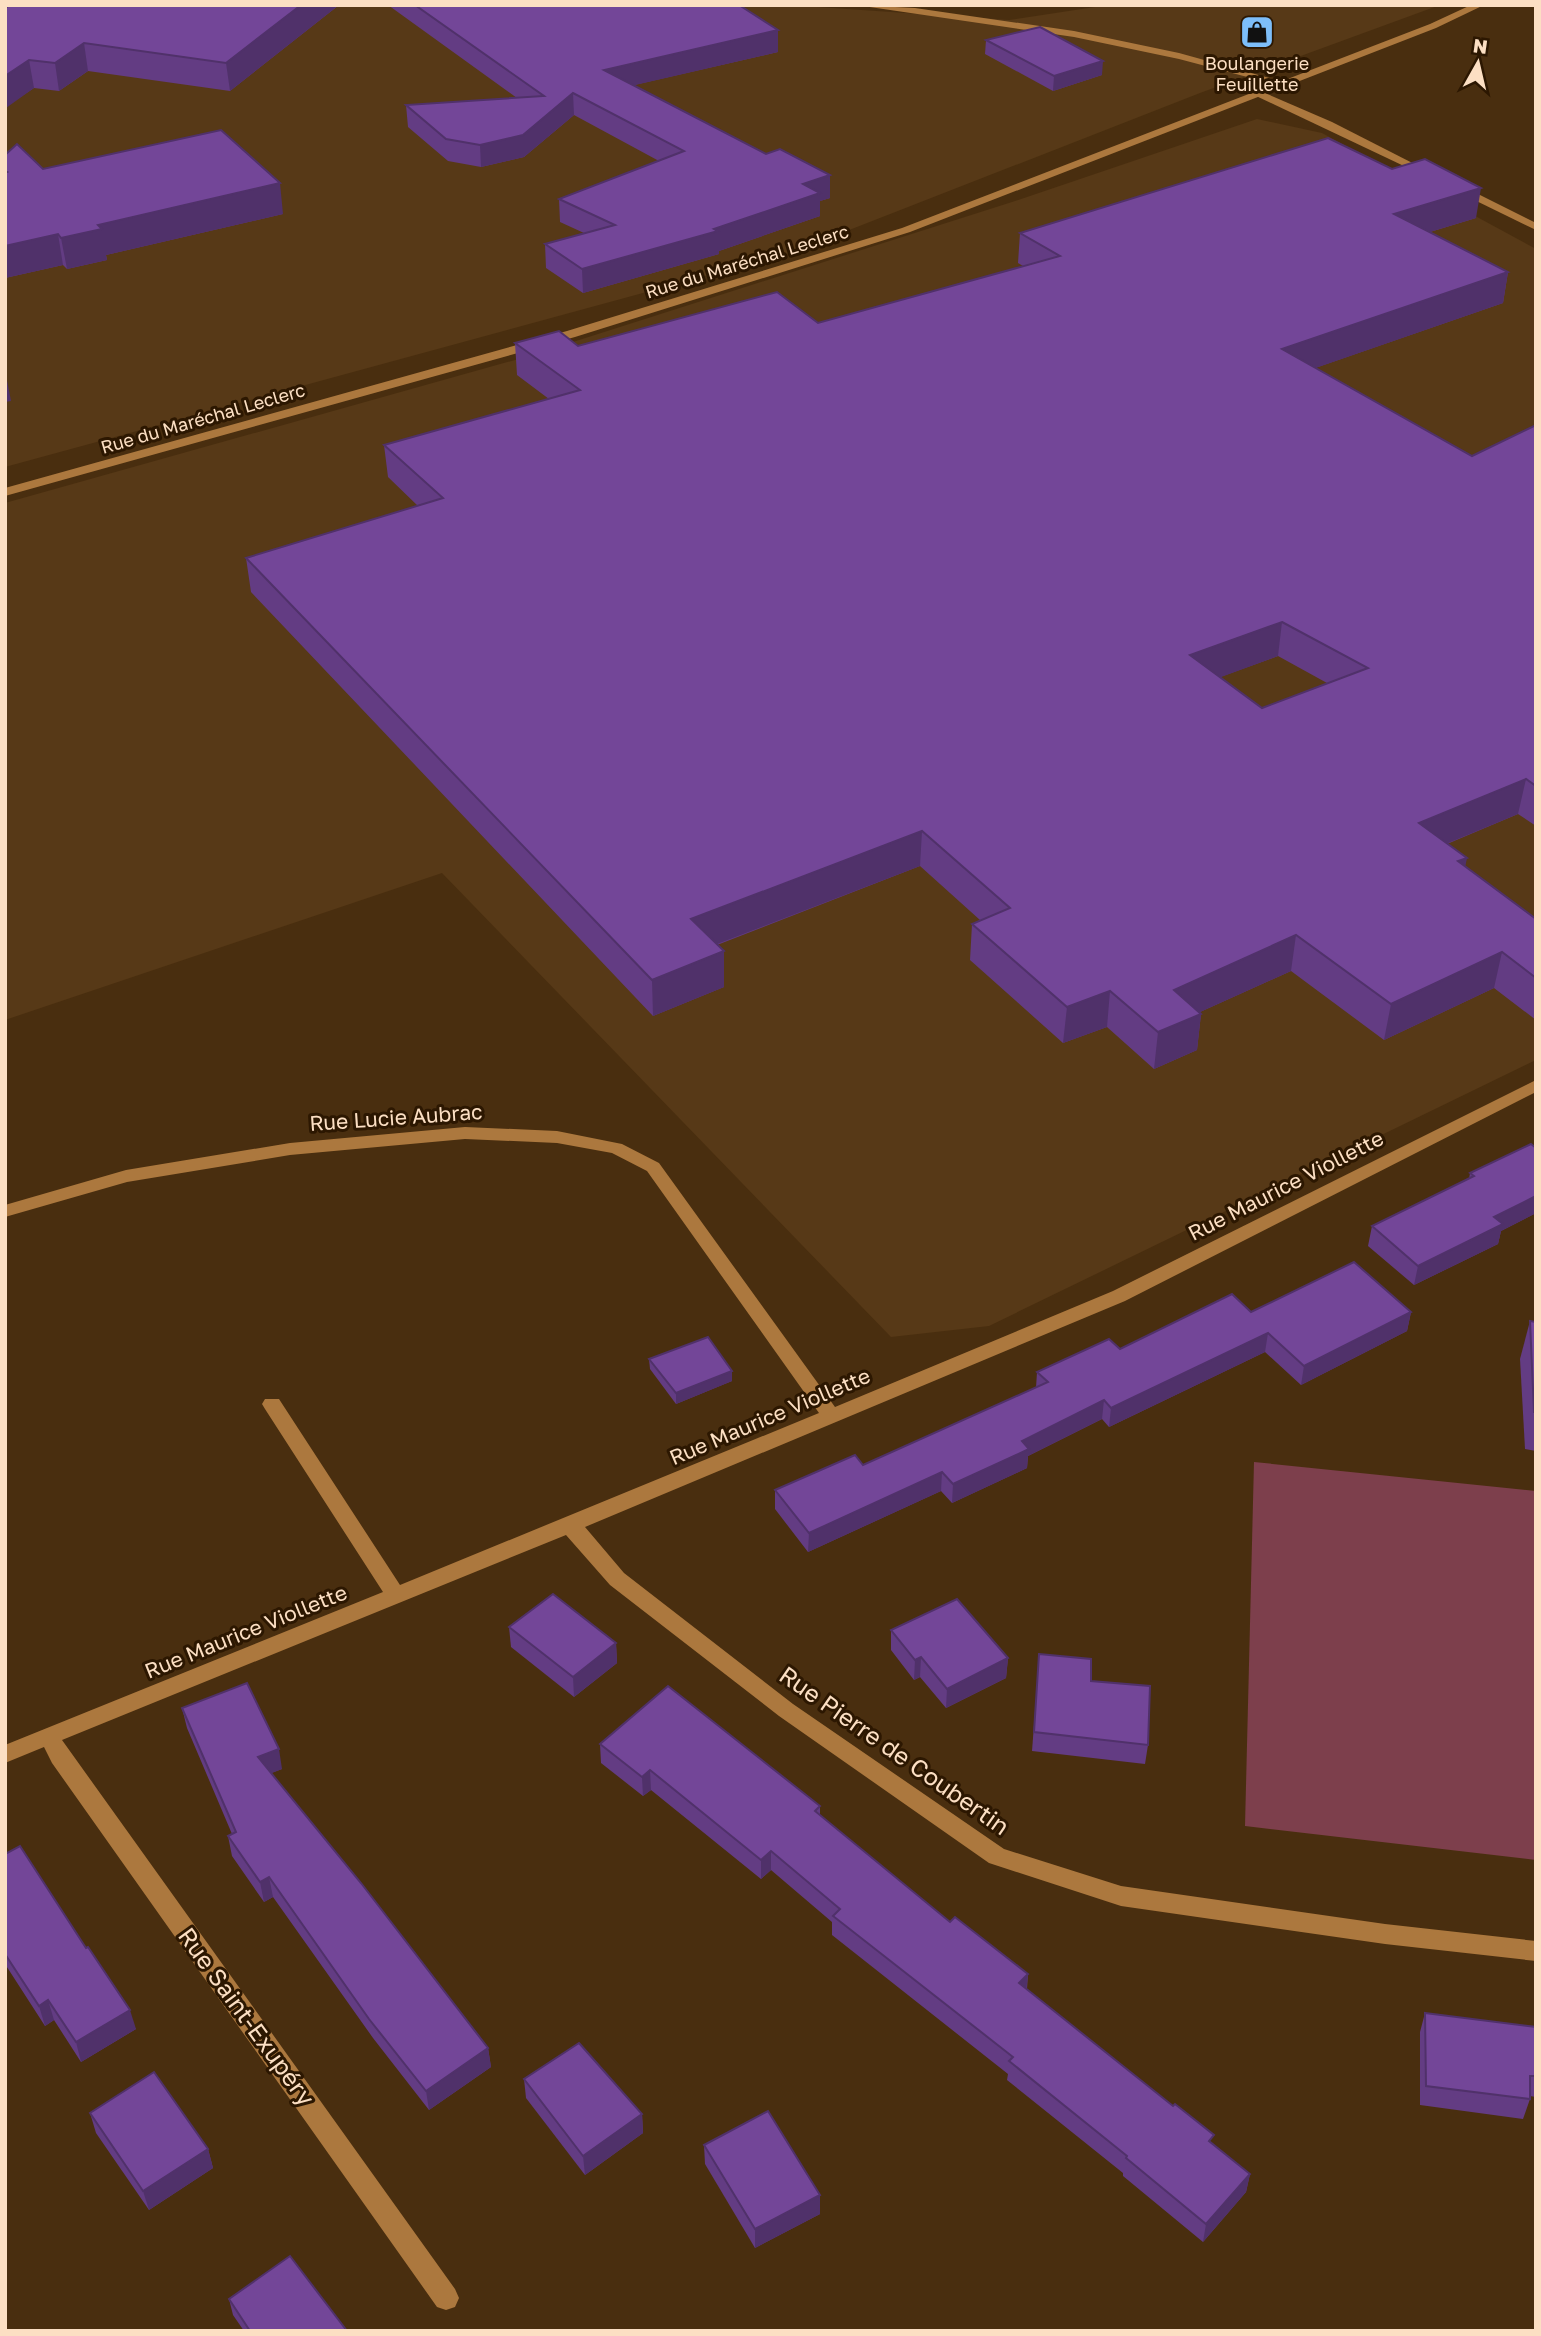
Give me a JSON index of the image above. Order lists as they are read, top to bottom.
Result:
{
  "streets": {
    "street": [
      "Rue du Maréchal Leclerc",
      "Rue Lucie Aubrac",
      "Rue Maurice Viollette",
      "Rue Pierre de Coubertin",
      "Rue Saint-Exupéry"
    ]
  },
  "crossings": [
    ["Rue Lucie Aubrac", "Rue Maurice Viollette"],
    ["Rue Maurice Viollette", "Rue Pierre de Coubertin"],
    ["Rue Maurice Viollette", "Rue Saint-Exupéry"]
  ],
  "places": {
    "shop": ["Boulangerie Feuillette"]
  },
  "north": "top"
}
